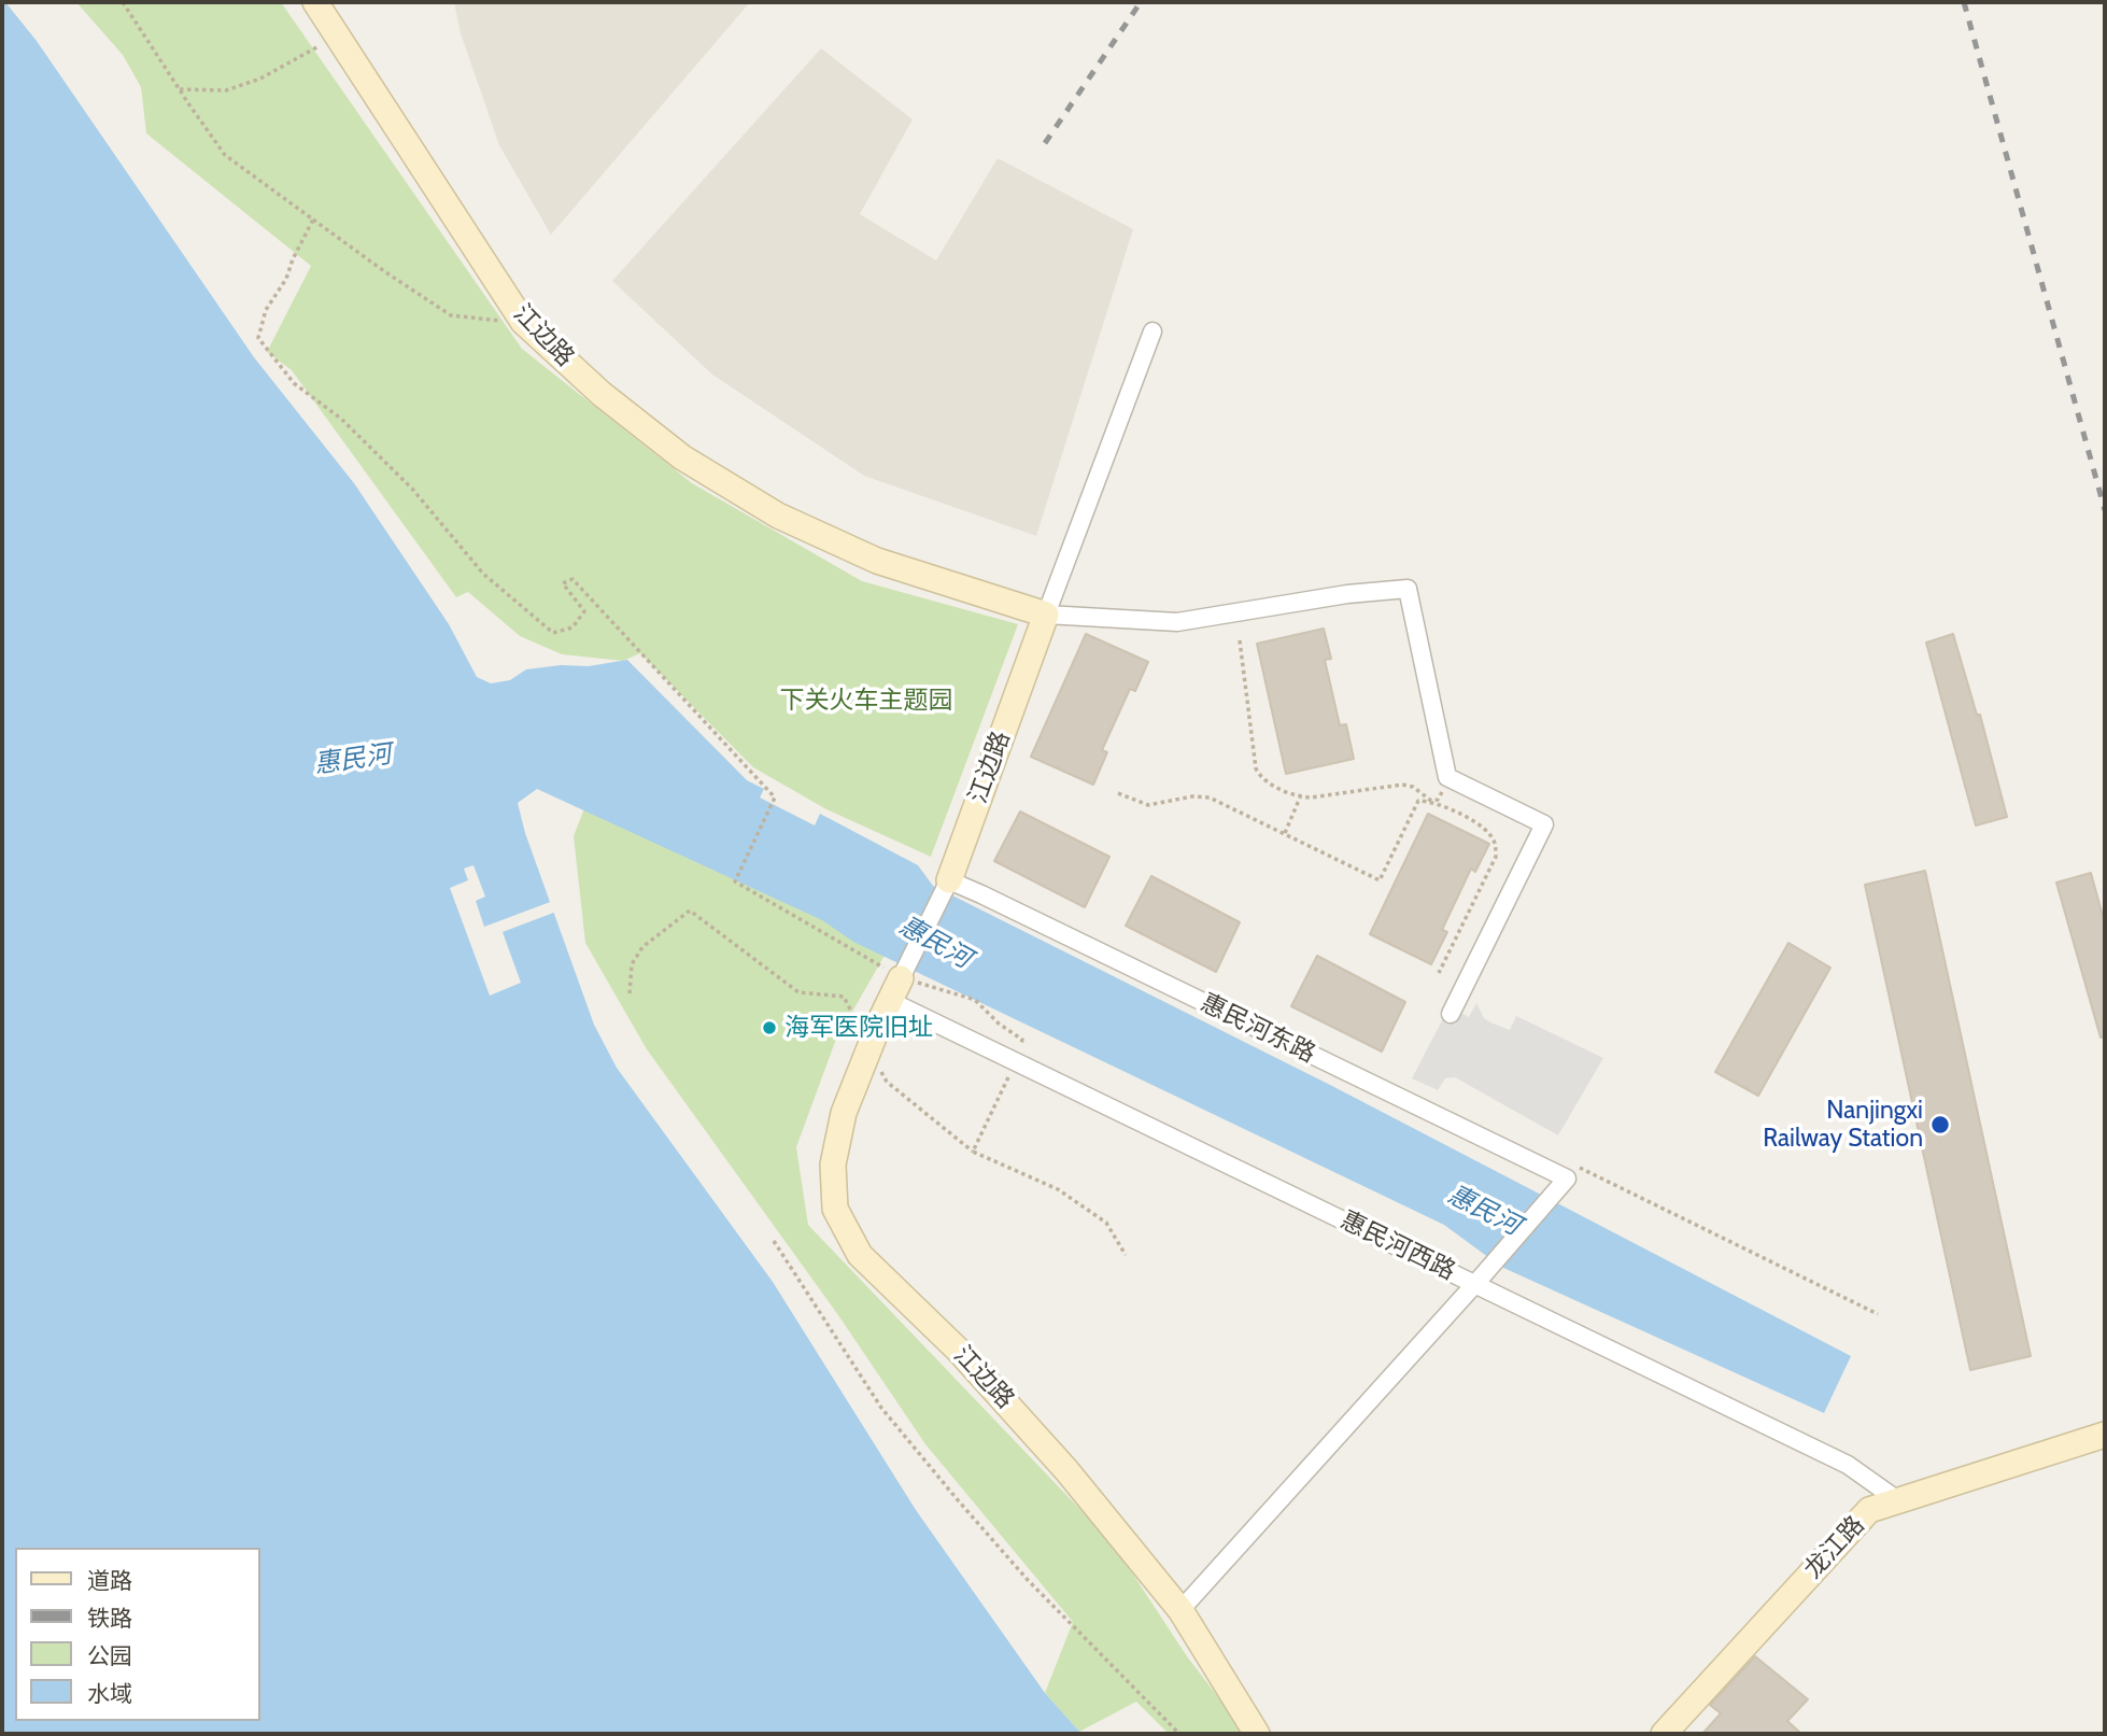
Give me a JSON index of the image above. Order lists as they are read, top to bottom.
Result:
{
  "streets": {
    "street": [
      "江边路",
      "惠民河东路",
      "惠民河西路",
      "龙江路"
    ]
  },
  "crossings": [
    ["江边路", "惠民河东路"],
    ["惠民河东路", "惠民河西路"],
    ["惠民河西路", "龙江路"]
  ],
  "water": ["惠民河"],
  "parks": ["下关火车主题园"],
  "places": ["海军医院旧址", "Nanjingxi Railway Station"],
  "legend": [
    "道路",
    "铁路",
    "公园",
    "水域"
  ]
}
